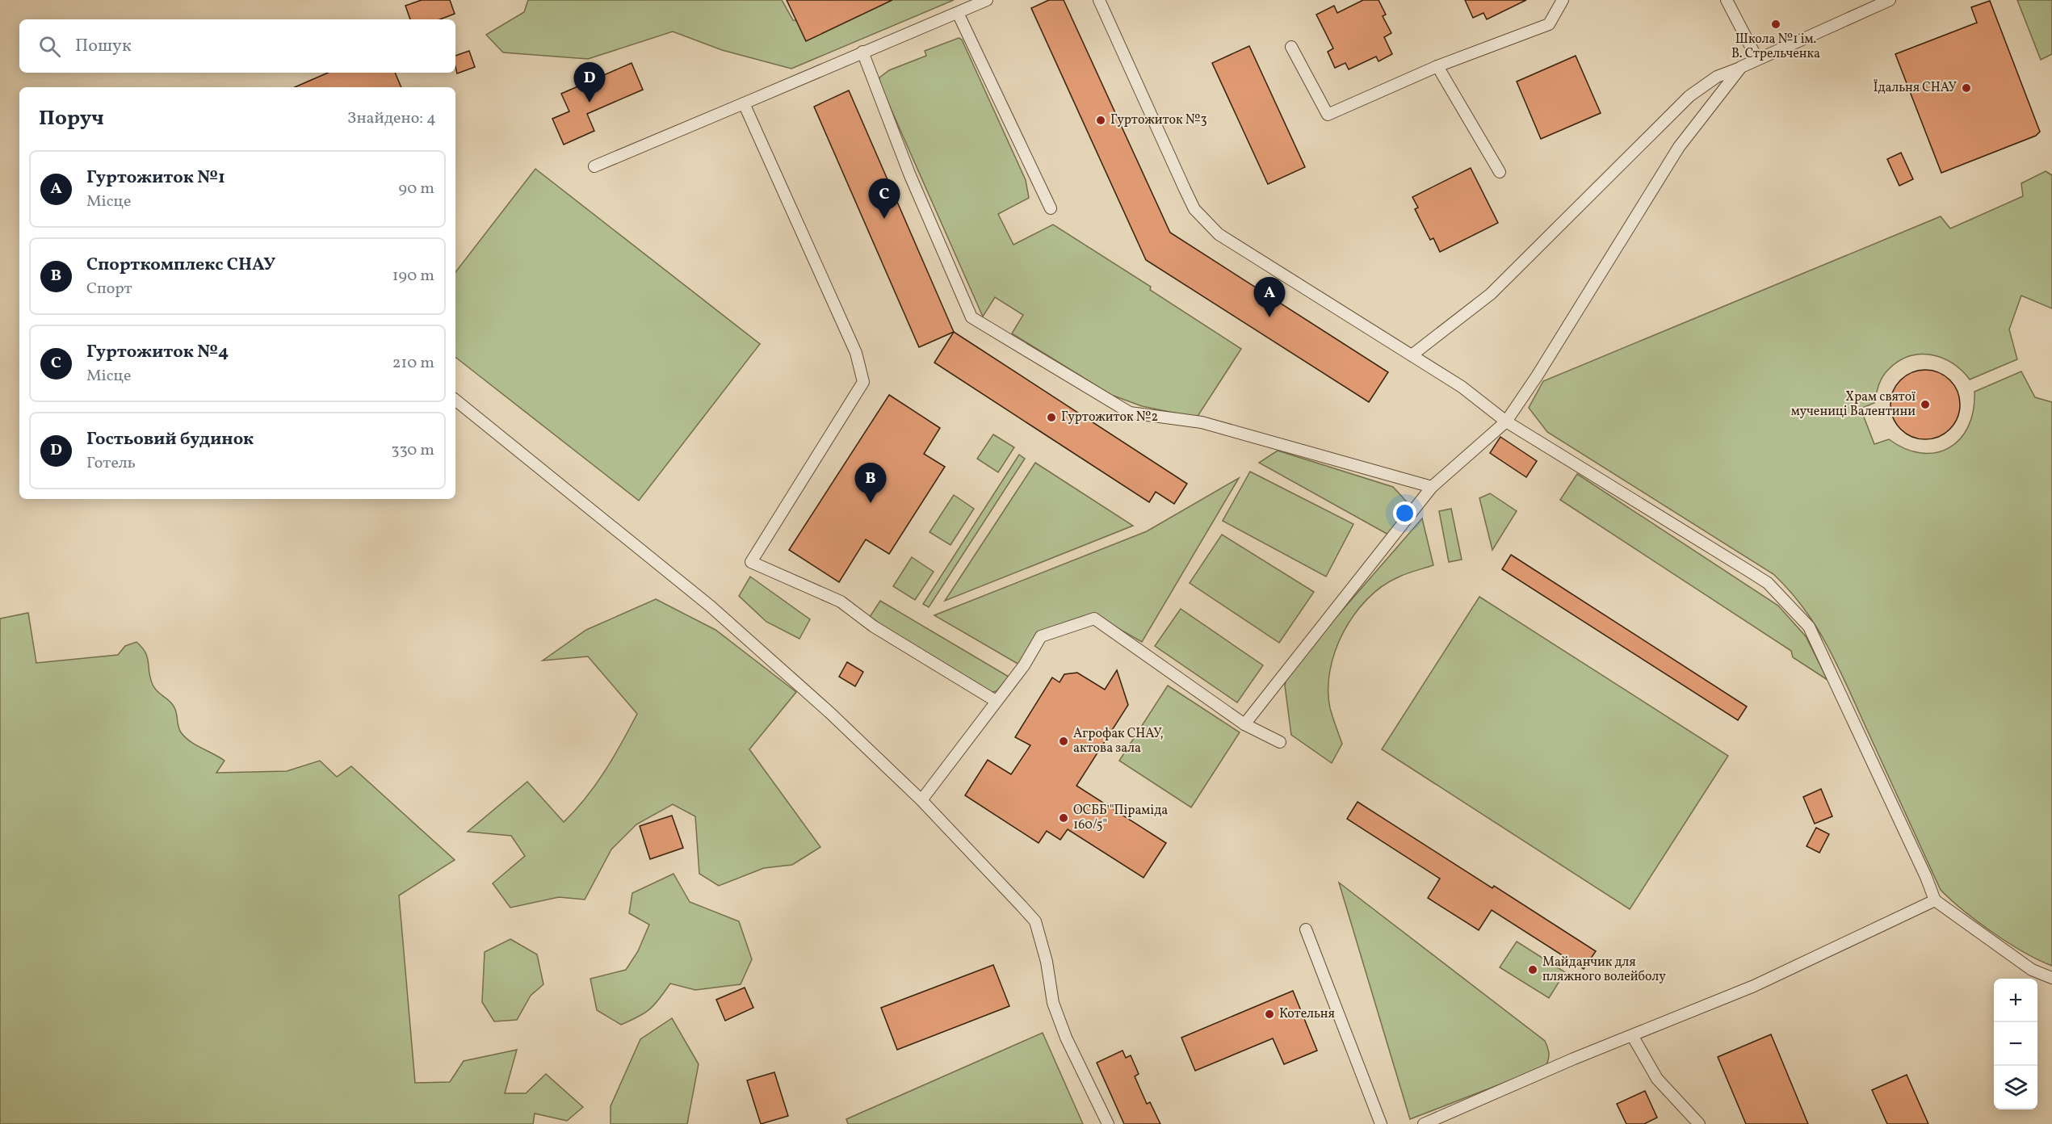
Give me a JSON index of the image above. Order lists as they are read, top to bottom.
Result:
{
  "places": [
    "Школа №1 ім. В. Стрельченка",
    "Їдальня СНАУ",
    "Гуртожиток №3",
    "Храм святої мучениці Валентини",
    "Гуртожиток №2",
    "Агрофак СНАУ, актова зала",
    "ОСББ \"Піраміда 160/5\"",
    "Майданчик для пляжного волейболу",
    "Котельня"
  ],
  "page": {
    "search": "Пошук",
    "pins": [
      "D",
      "C",
      "A",
      "B"
    ],
    "heading": ["Поруч", "Знайдено: 4"],
    "list": [
      {
        "mark": "A",
        "name": "Гуртожиток №1",
        "note": "Місце",
        "value": "90 m"
      },
      {
        "mark": "B",
        "name": "Спорткомплекс СНАУ",
        "note": "Спорт",
        "value": "190 m"
      },
      {
        "mark": "C",
        "name": "Гуртожиток №4",
        "note": "Місце",
        "value": "210 m"
      },
      {
        "mark": "D",
        "name": "Гостьовий будинок",
        "note": "Готель",
        "value": "330 m"
      }
    ],
    "map_buttons": ["+", "−"]
  }
}
